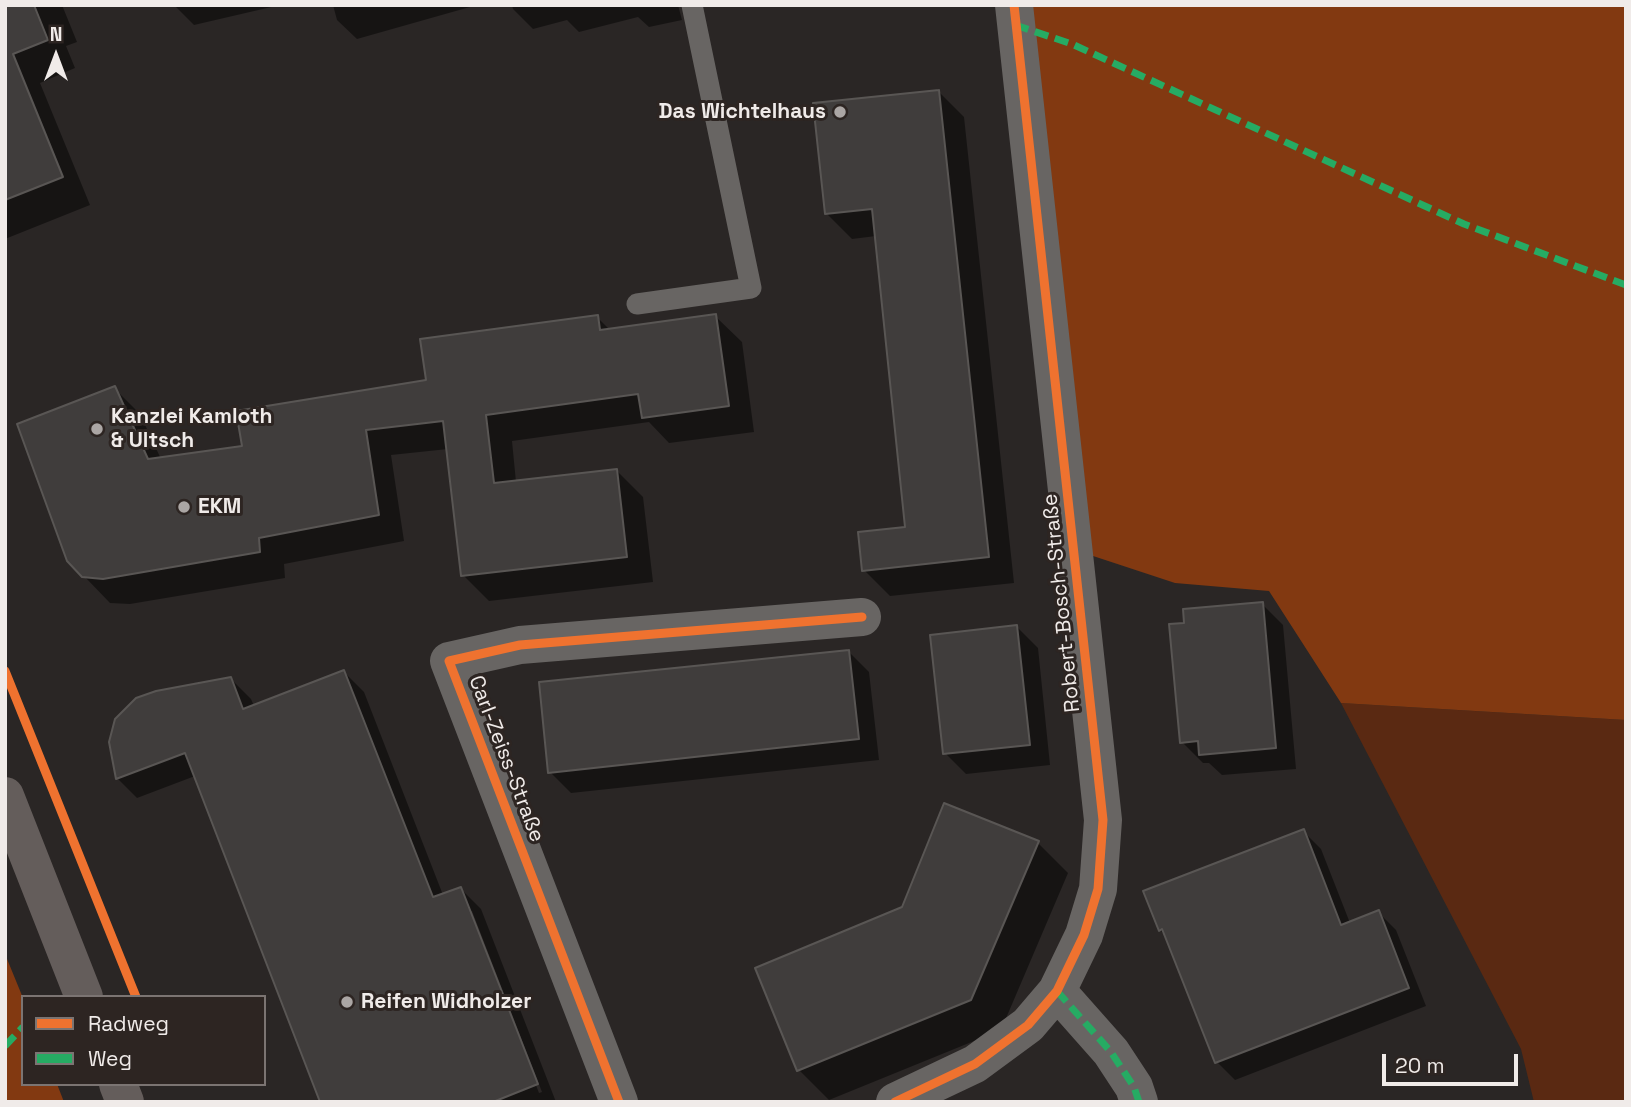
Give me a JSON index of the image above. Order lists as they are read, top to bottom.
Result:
{
  "streets": {
    "street": ["Robert-Bosch-Straße", "Carl-Zeiss-Straße"]
  },
  "places": [
    "Das Wichtelhaus",
    "Kanzlei Kamloth & Ultsch",
    "EKM",
    "Reifen Widholzer"
  ],
  "legend": ["Radweg", "Weg"],
  "scale_bar": "20 m",
  "north": "top"
}
